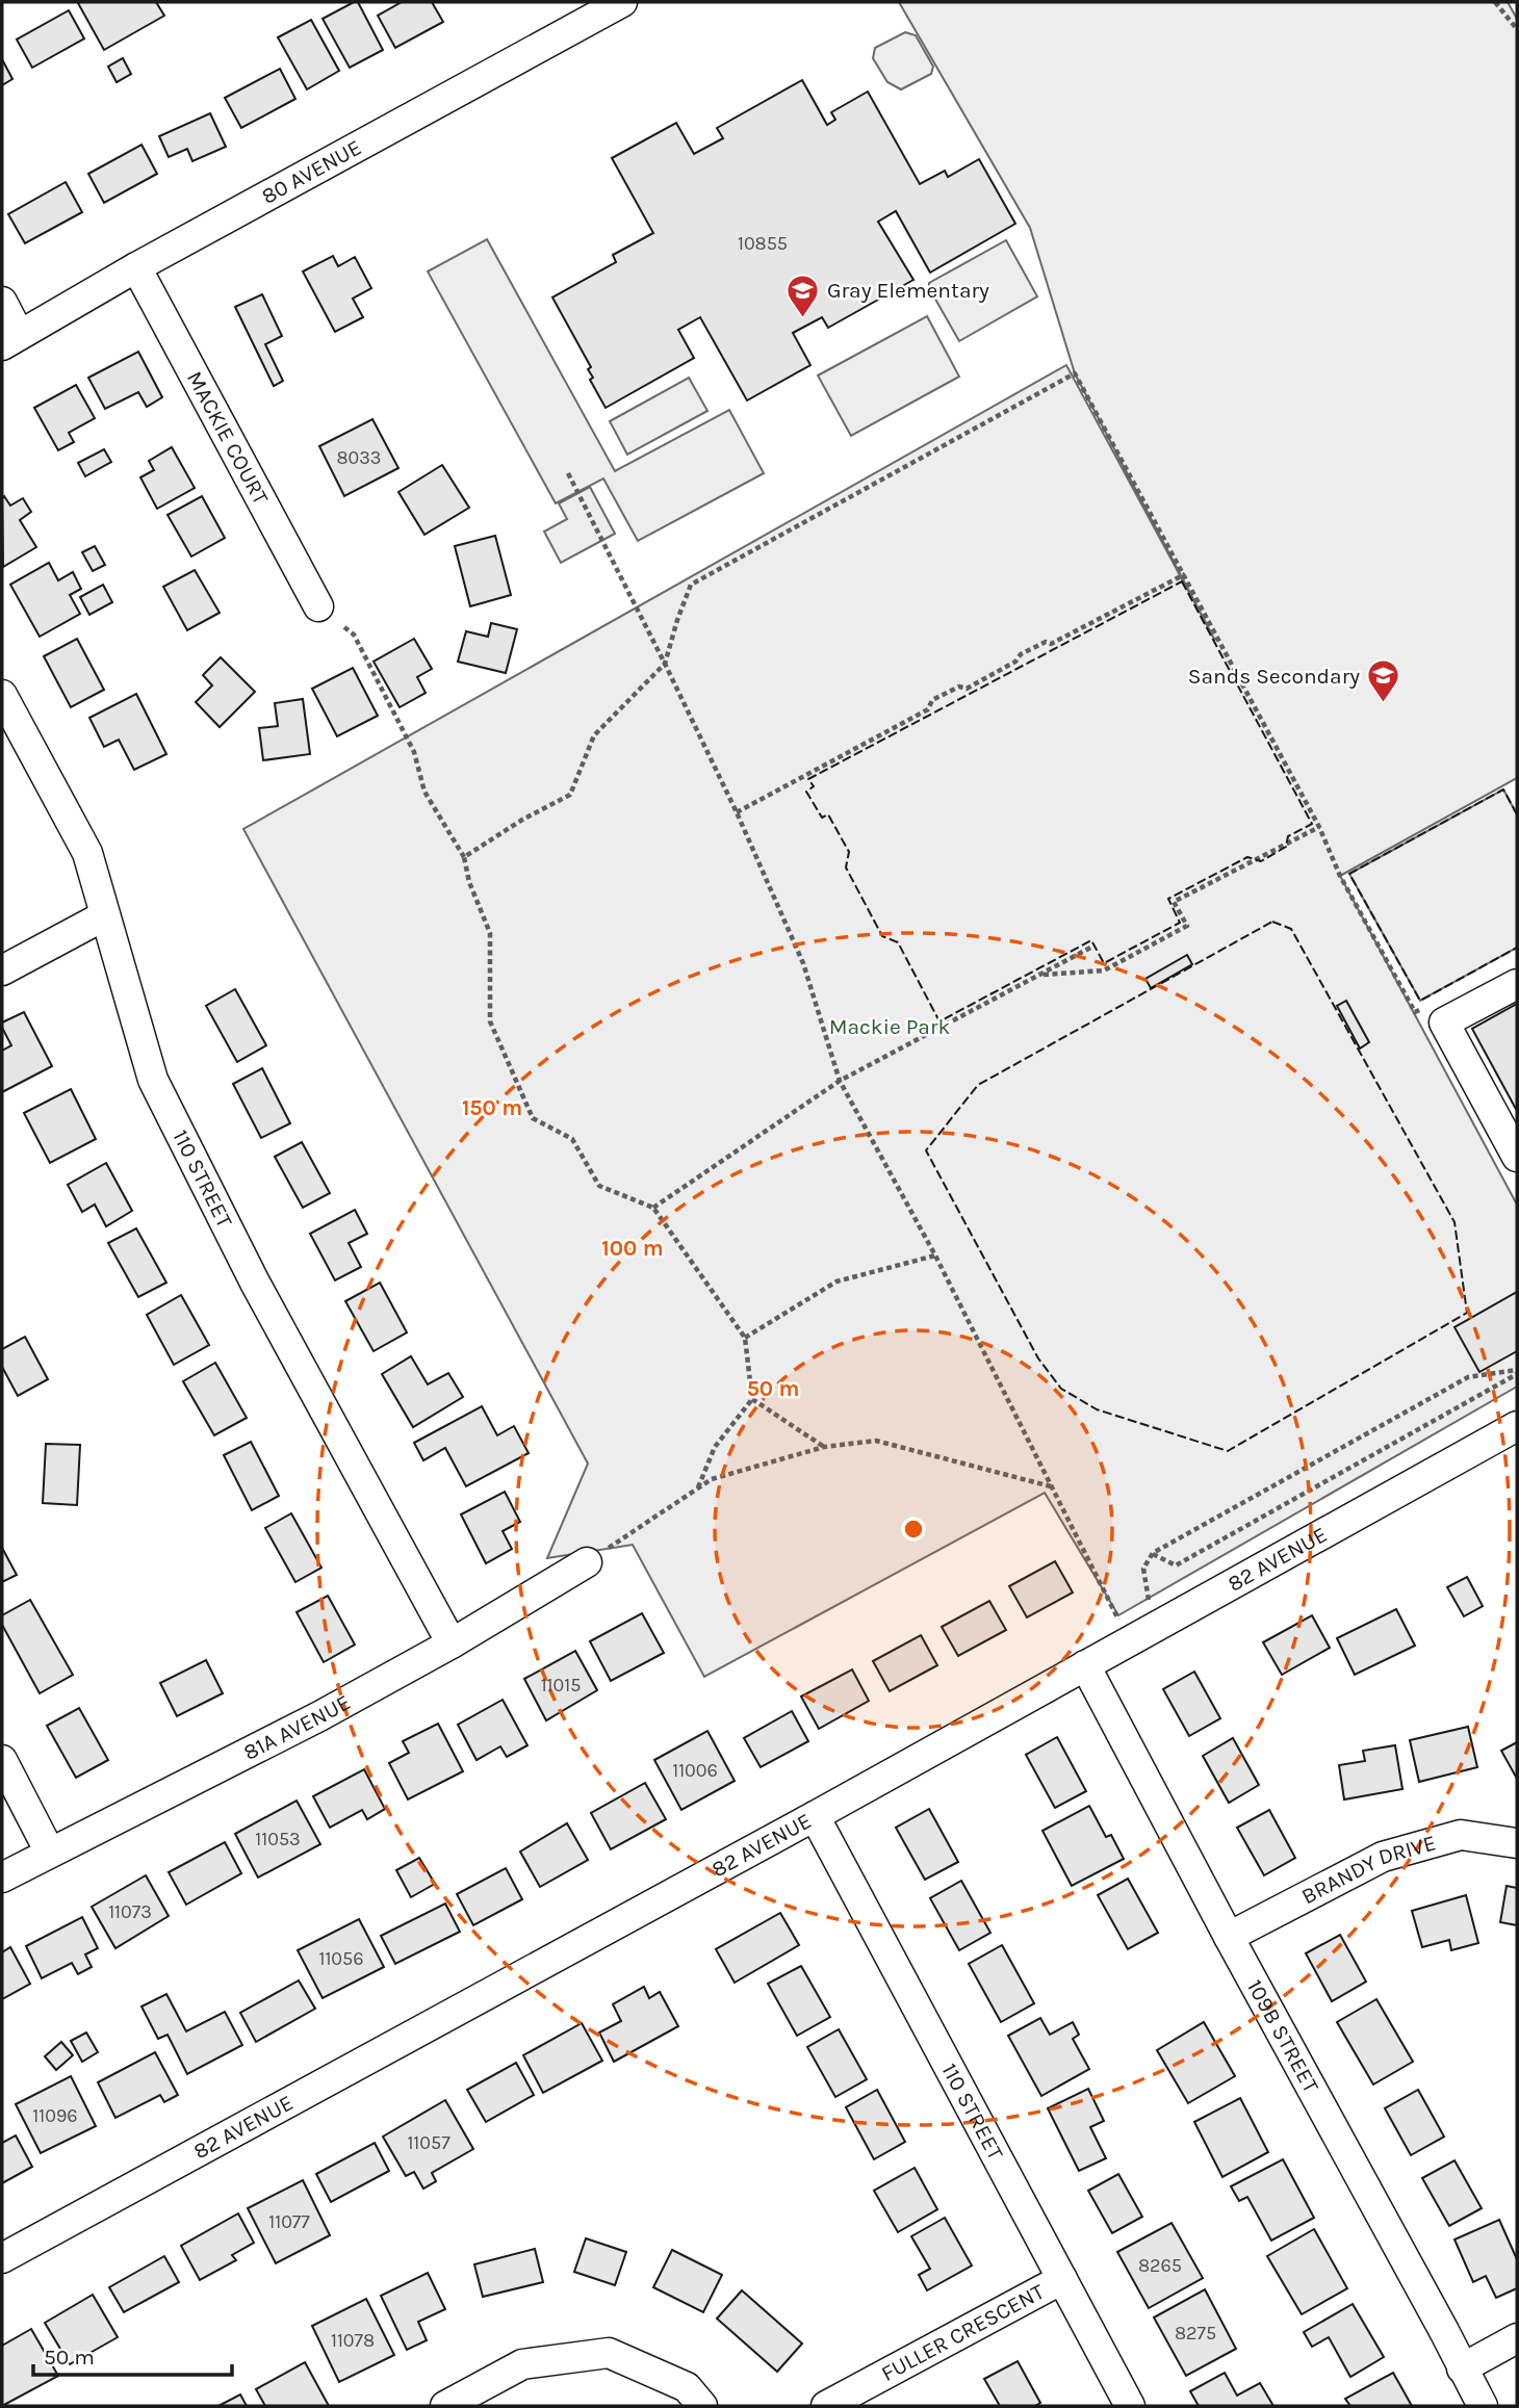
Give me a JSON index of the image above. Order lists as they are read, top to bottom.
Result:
{
  "streets": {
    "street": [
      "80 AVENUE",
      "MACKIE COURT",
      "110 STREET",
      "82 AVENUE",
      "81A AVENUE",
      "BRANDY DRIVE",
      "109B STREET",
      "FULLER CRESCENT"
    ]
  },
  "crossings": [
    ["80 AVENUE", "MACKIE COURT"],
    ["110 STREET", "82 AVENUE"],
    ["110 STREET", "81A AVENUE"],
    ["110 STREET", "FULLER CRESCENT"],
    ["82 AVENUE", "109B STREET"],
    ["BRANDY DRIVE", "109B STREET"]
  ],
  "parks": ["Mackie Park"],
  "places": {
    "school or university": ["Gray Elementary", "Sands Secondary"]
  },
  "house_numbers": [
    "10855",
    "8033",
    "11015",
    "11006",
    "11053",
    "11073",
    "11056",
    "11096",
    "11057",
    "11077",
    "8265",
    "8275",
    "11078"
  ],
  "scale_bar": "50 m",
  "rings": ["150 m", "100 m", "50 m"]
}
